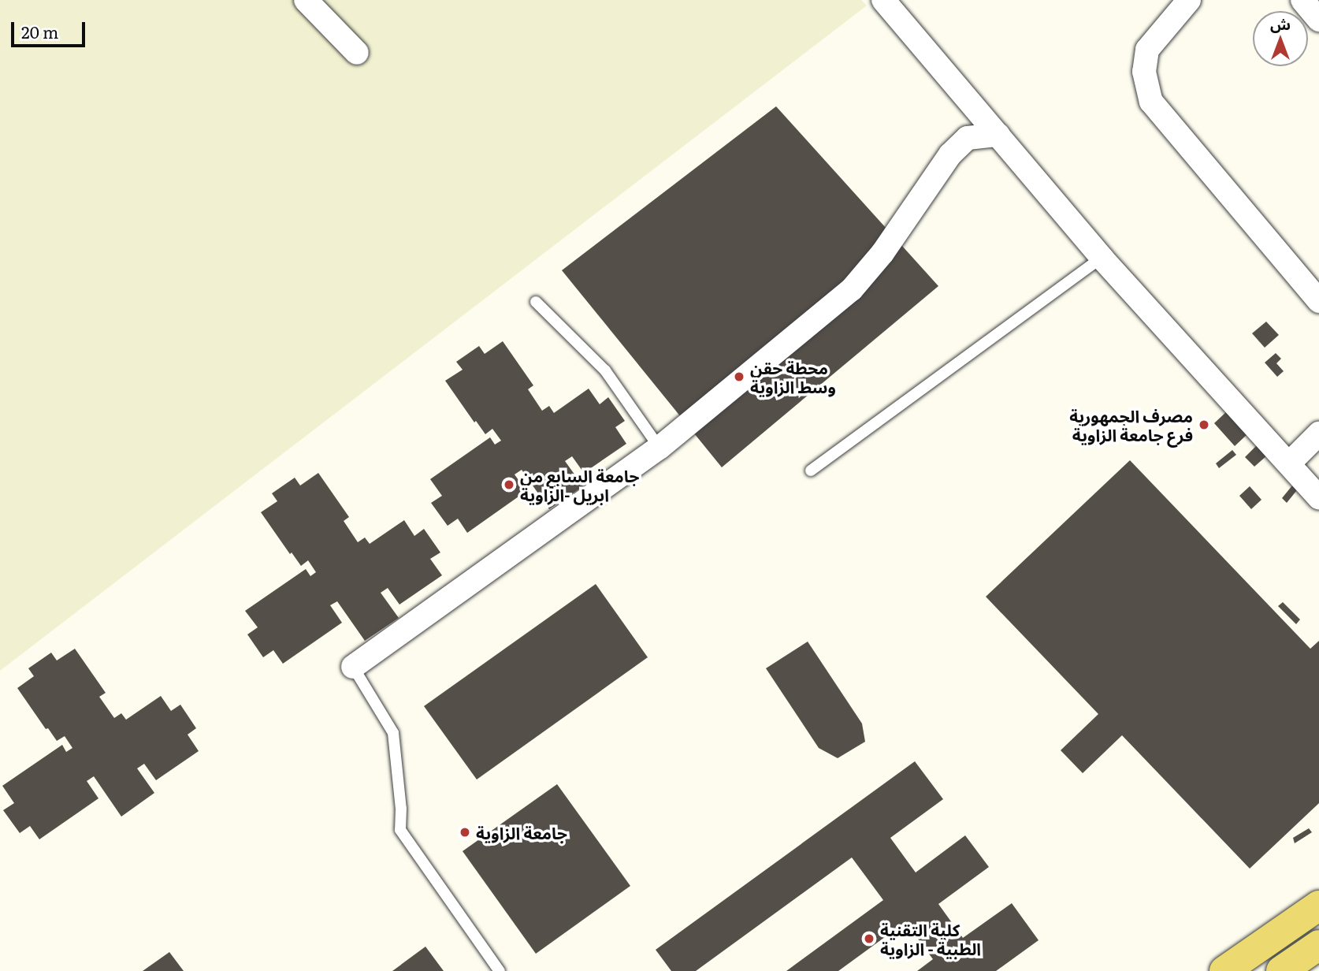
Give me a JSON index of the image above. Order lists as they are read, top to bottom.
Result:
{
  "places": [
    "محطة حقن وسط الزاوية",
    "مصرف الجمهورية فرع جامعة الزاوية",
    "جامعة السابع من ابريل -الزاوية",
    "جامعة الزاوية",
    "كلية التقنية الطبية - الزاوية"
  ],
  "scale_bar": "20 m",
  "north": "top"
}
